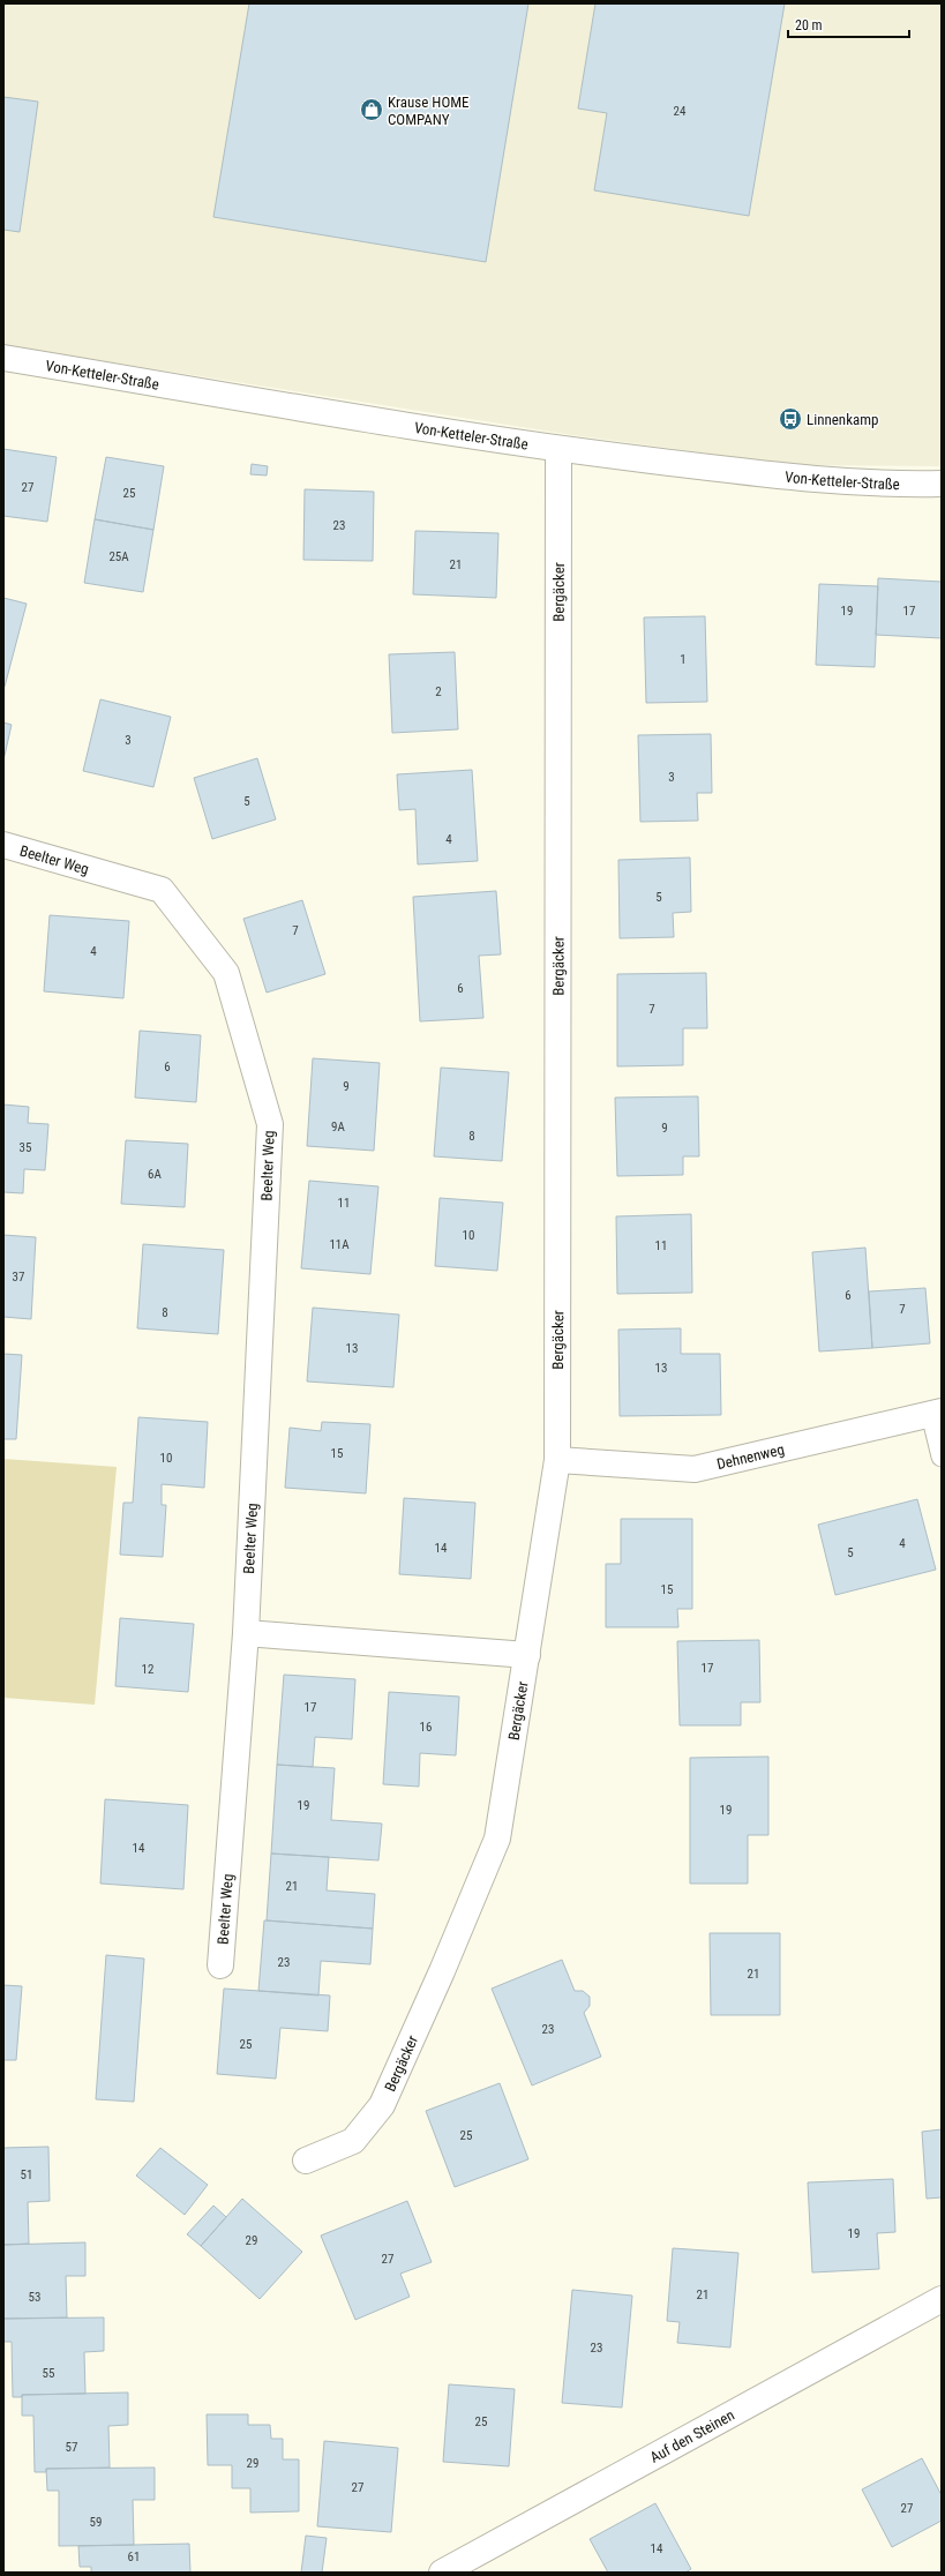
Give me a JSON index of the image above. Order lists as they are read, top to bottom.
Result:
{
  "streets": {
    "street": [
      "Von-Ketteler-Straße",
      "Bergäcker",
      "Beelter Weg",
      "Dehnenweg",
      "Auf den Steinen"
    ]
  },
  "crossings": [
    ["Von-Ketteler-Straße", "Bergäcker"],
    ["Bergäcker", "Dehnenweg"]
  ],
  "places": {
    "shop": ["Krause HOME COMPANY"],
    "bus stop": ["Linnenkamp"]
  },
  "house_numbers": [
    "24",
    "27",
    "25",
    "23",
    "25A",
    "21",
    "19",
    "17",
    "1",
    "2",
    "3",
    "3",
    "5",
    "4",
    "5",
    "7",
    "4",
    "6",
    "7",
    "6",
    "9",
    "9A",
    "9",
    "8",
    "35",
    "6A",
    "11",
    "10",
    "11A",
    "11",
    "37",
    "6",
    "7",
    "8",
    "13",
    "13",
    "15",
    "10",
    "4",
    "14",
    "5",
    "15",
    "17",
    "12",
    "17",
    "16",
    "19",
    "19",
    "14",
    "21",
    "23",
    "21",
    "23",
    "25",
    "25",
    "51",
    "19",
    "29",
    "27",
    "21",
    "53",
    "23",
    "55",
    "25",
    "57",
    "29",
    "27",
    "27",
    "59",
    "14",
    "61"
  ],
  "scale_bar": "20 m"
}
